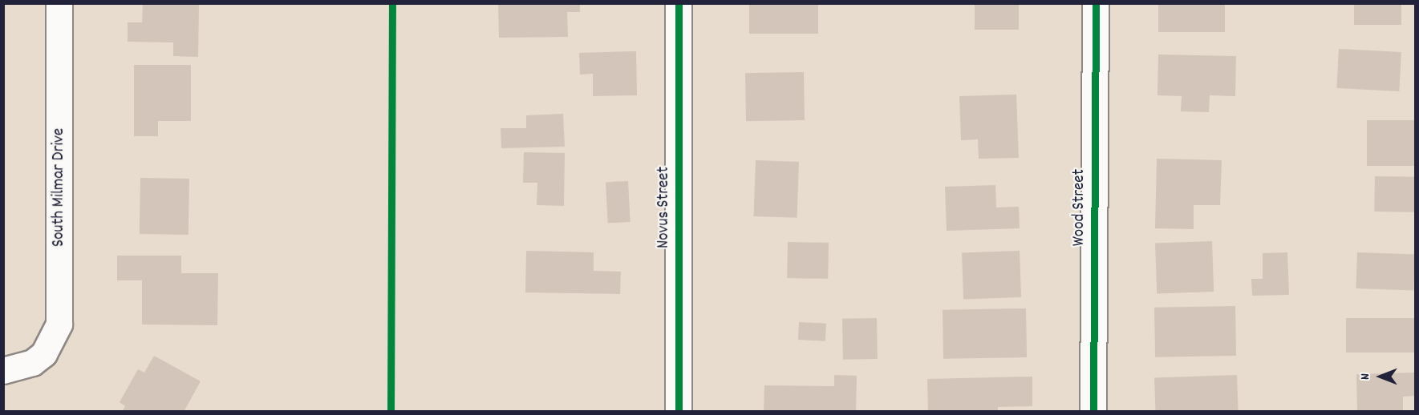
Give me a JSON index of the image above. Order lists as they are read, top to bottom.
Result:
{
  "streets": {
    "street": ["South Milmar Drive", "Novus Street", "Wood Street"]
  },
  "north": "left"
}
